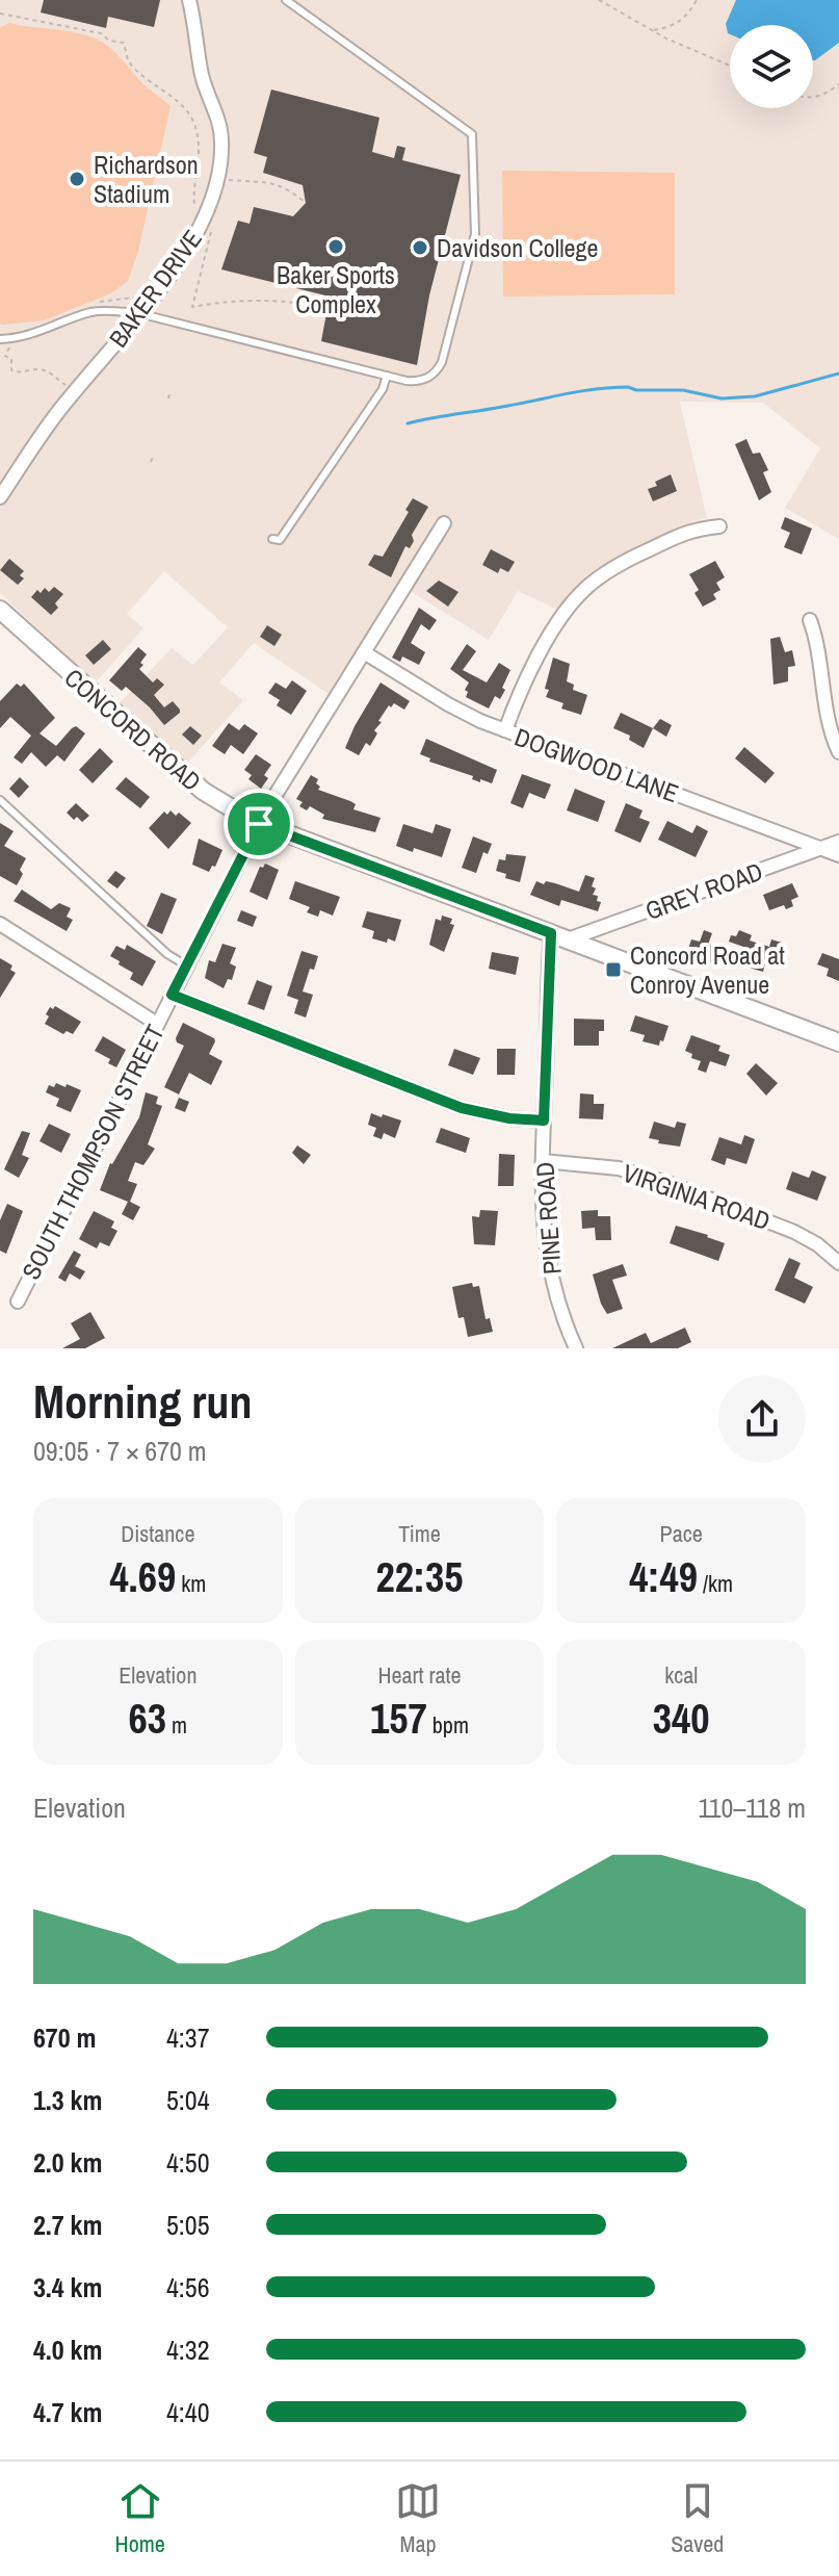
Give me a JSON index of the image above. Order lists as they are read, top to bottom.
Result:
{
  "streets": {
    "main road": ["CONCORD ROAD"],
    "street": [
      "BAKER DRIVE",
      "DOGWOOD LANE",
      "GREY ROAD",
      "SOUTH THOMPSON STREET",
      "VIRGINIA ROAD",
      "PINE ROAD"
    ]
  },
  "crossings": [
    ["CONCORD ROAD", "GREY ROAD"],
    ["CONCORD ROAD", "SOUTH THOMPSON STREET"],
    ["CONCORD ROAD", "PINE ROAD"],
    ["DOGWOOD LANE", "GREY ROAD"],
    ["DOGWOOD LANE", "SOUTH THOMPSON STREET"],
    ["GREY ROAD", "PINE ROAD"],
    ["VIRGINIA ROAD", "PINE ROAD"]
  ],
  "places": {
    "other": ["Richardson Stadium", "Baker Sports Complex", "Davidson College"],
    "transit": ["Concord Road at Conroy Avenue"]
  },
  "page": {
    "heading": ["Morning run", "09:05 · 7 × 670 m"],
    "stats": [
      ["Distance", "4.69 km"],
      ["Time", "22:35"],
      ["Pace", "4:49 /km"],
      ["Elevation", "63 m"],
      ["Heart rate", "157 bpm"],
      ["kcal", "340"]
    ],
    "chart": ["Elevation", "110–118 m"],
    "list": [
      {
        "name": "670 m",
        "note": "4:37"
      },
      {
        "name": "1.3 km",
        "note": "5:04"
      },
      {
        "name": "2.0 km",
        "note": "4:50"
      },
      {
        "name": "2.7 km",
        "note": "5:05"
      },
      {
        "name": "3.4 km",
        "note": "4:56"
      },
      {
        "name": "4.0 km",
        "note": "4:32"
      },
      {
        "name": "4.7 km",
        "note": "4:40"
      }
    ],
    "tabs": ["Home", "Map", "Saved"]
  }
}
